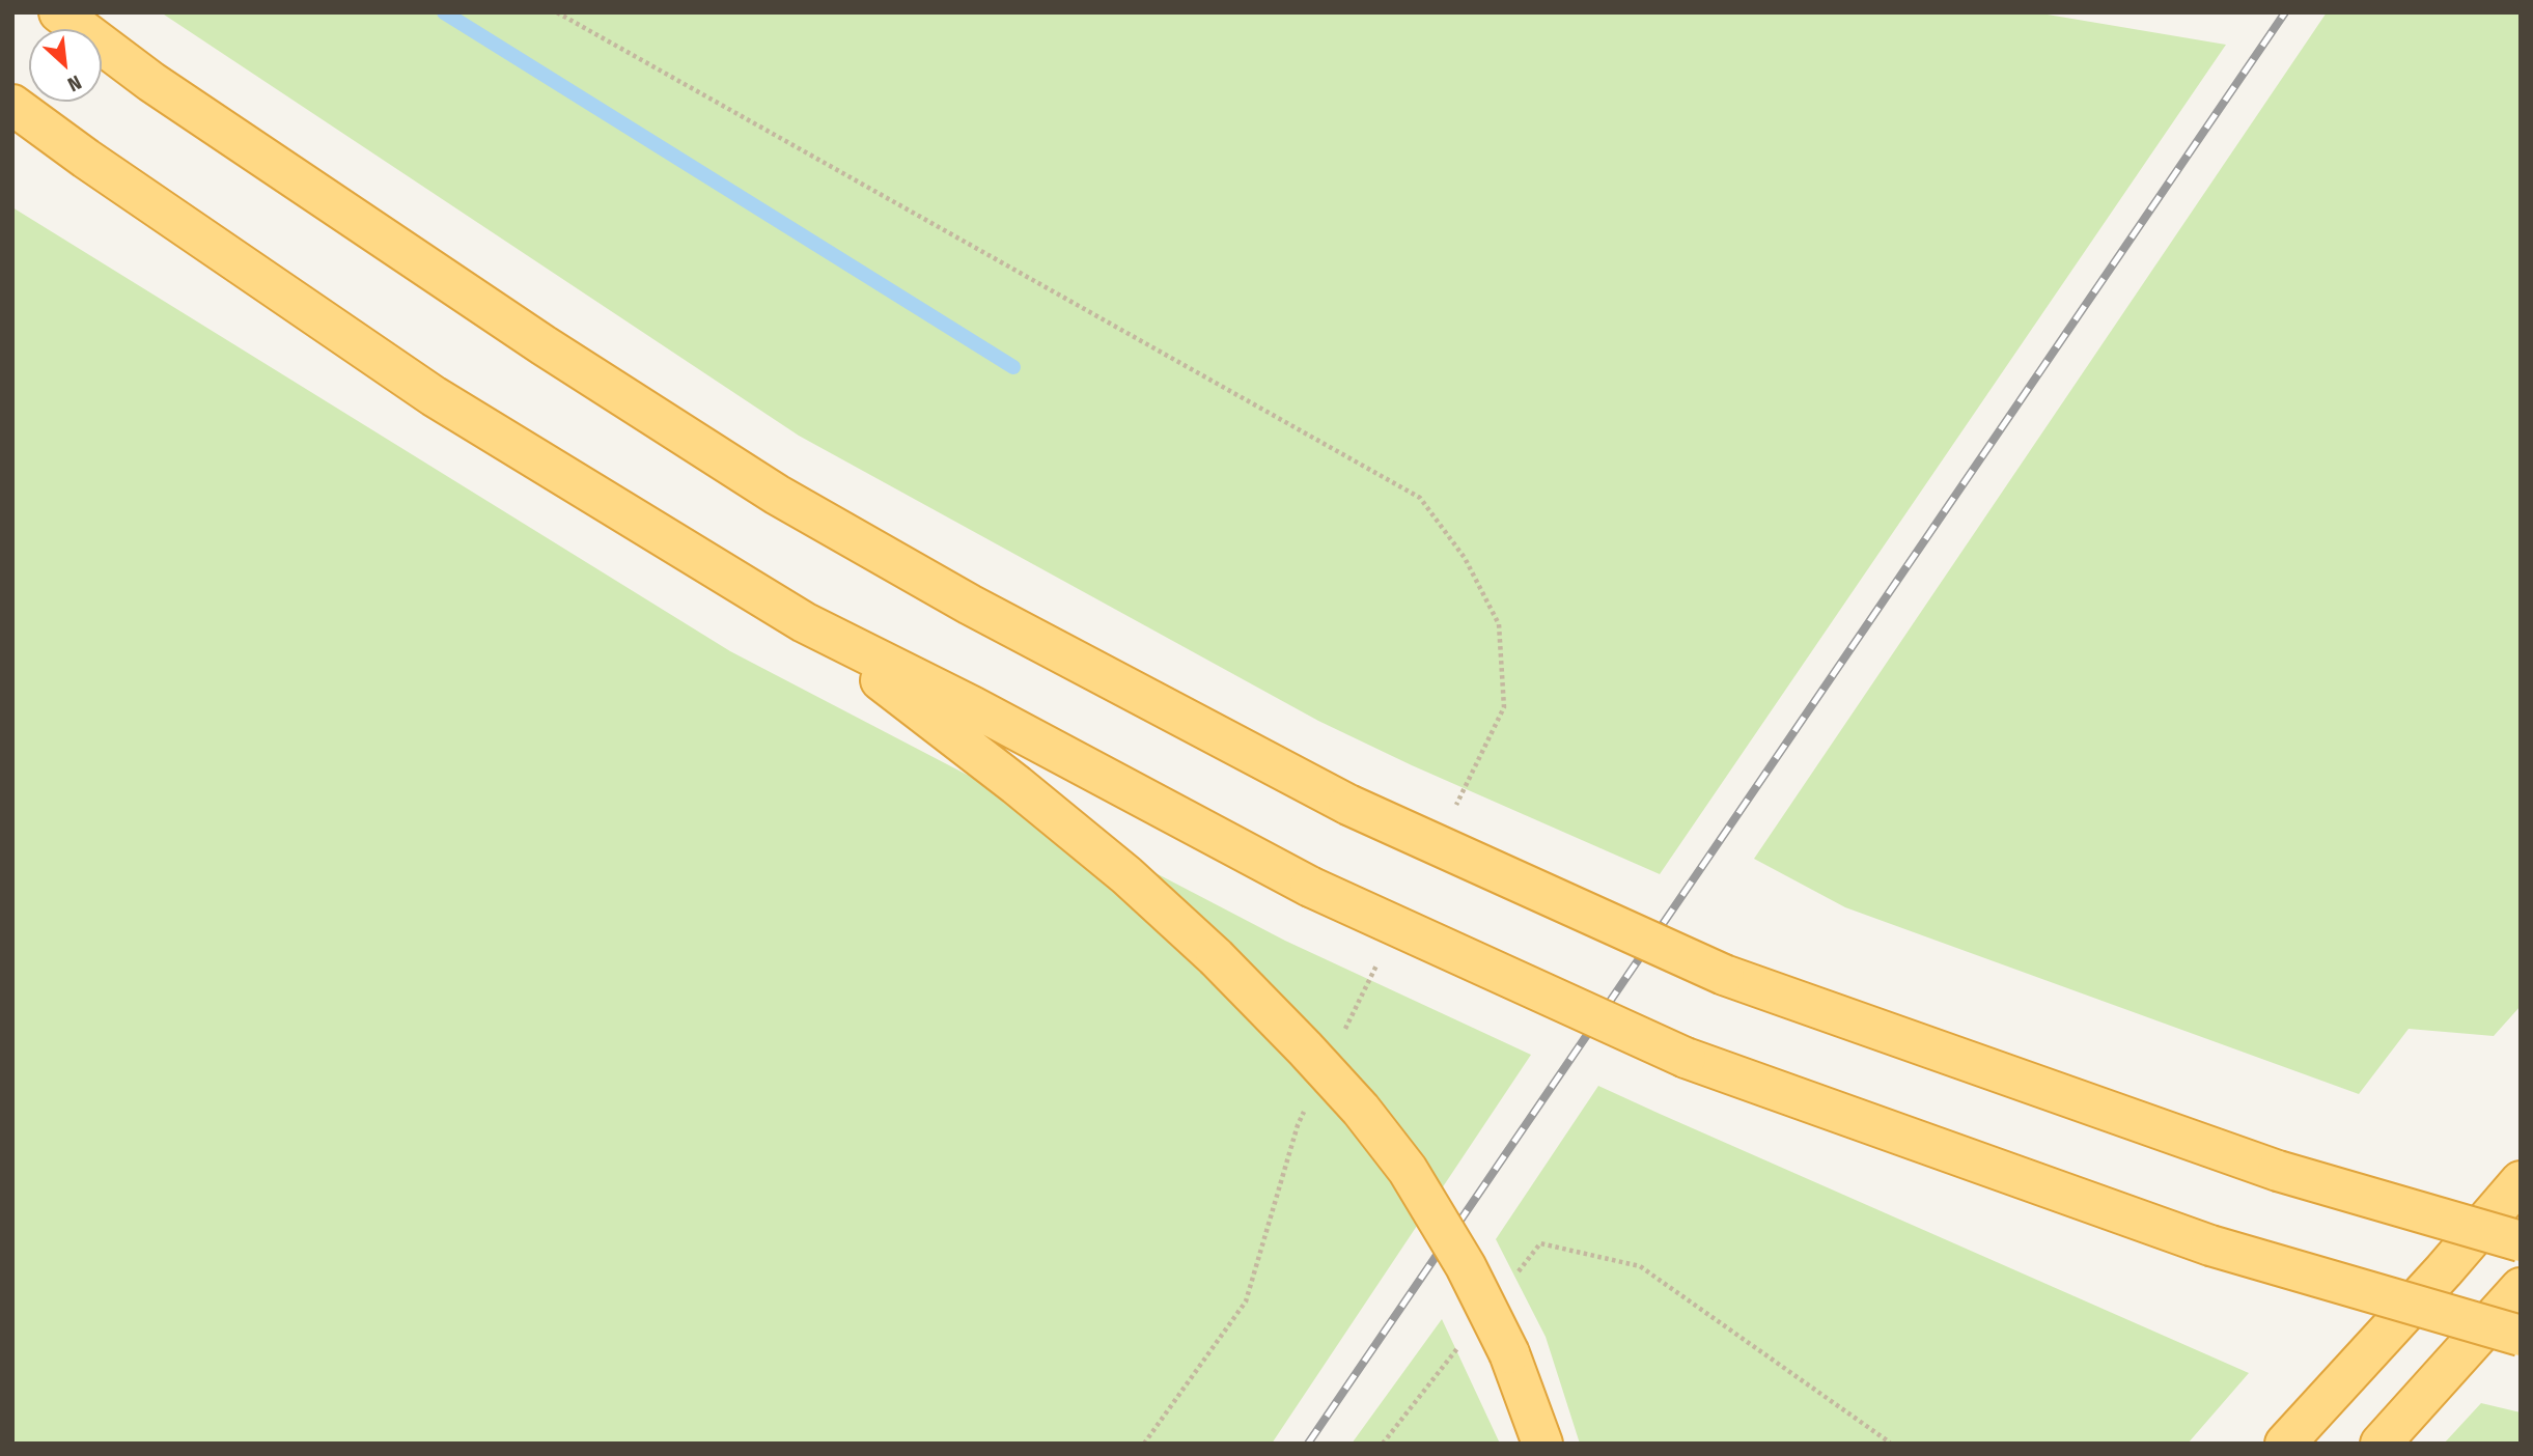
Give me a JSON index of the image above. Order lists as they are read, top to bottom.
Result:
{
  "north": "bottom right"
}
